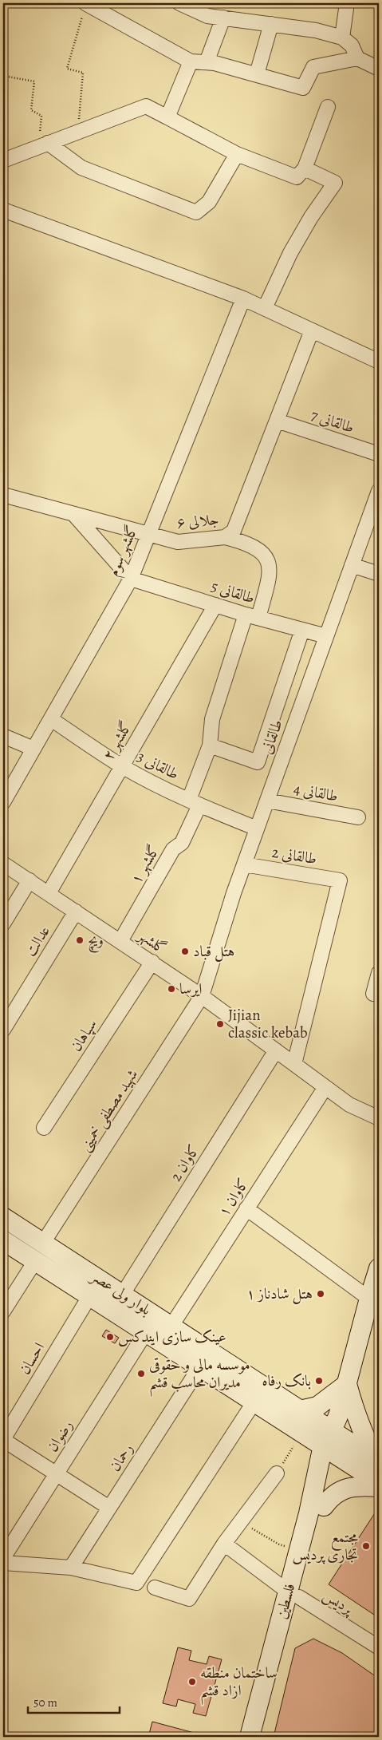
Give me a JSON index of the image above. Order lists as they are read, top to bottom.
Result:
{
  "streets": {
    "main road": ["بلوار ولی عصر", "فلسطین"],
    "street": [
      "طالقانی 7",
      "جلالی ۶",
      "گلشهر سوم",
      "طالقانی 5",
      "طالقانی",
      "گلشهر ۲",
      "طالقانی 3",
      "طالقانی 4",
      "طالقانی 2",
      "گلشهر ۱",
      "عدالت",
      "گلشهر",
      "سپاهان",
      "شهید مصطفی خمینی",
      "کاوان 2",
      "کاوان ۱",
      "احسان",
      "رضوان",
      "رحمان",
      "پردیس"
    ]
  },
  "crossings": [
    ["طالقانی 7", "جلالی ۶"],
    ["جلالی ۶", "گلشهر سوم"],
    ["جلالی ۶", "گلشهر ۱"],
    ["گلشهر سوم", "طالقانی 5"],
    ["گلشهر سوم", "طالقانی 3"],
    ["طالقانی 5", "طالقانی"],
    ["طالقانی 5", "گلشهر ۲"],
    ["طالقانی 5", "گلشهر ۱"],
    ["طالقانی", "طالقانی 3"],
    ["طالقانی", "طالقانی 4"],
    ["طالقانی", "طالقانی 2"],
    ["طالقانی", "گلشهر"],
    ["طالقانی", "شهید مصطفی خمینی"],
    ["گلشهر ۲", "طالقانی 3"],
    ["گلشهر ۲", "گلشهر"],
    ["طالقانی 3", "گلشهر ۱"],
    ["طالقانی 2", "گلشهر"],
    ["گلشهر ۱", "گلشهر"],
    ["عدالت", "گلشهر"],
    ["گلشهر", "سپاهان"],
    ["گلشهر", "شهید مصطفی خمینی"],
    ["گلشهر", "کاوان 2"],
    ["گلشهر", "کاوان ۱"],
    ["شهید مصطفی خمینی", "بلوار ولی عصر"],
    ["کاوان 2", "بلوار ولی عصر"],
    ["کاوان ۱", "بلوار ولی عصر"],
    ["بلوار ولی عصر", "احسان"],
    ["بلوار ولی عصر", "رضوان"],
    ["بلوار ولی عصر", "رحمان"],
    ["بلوار ولی عصر", "فلسطین"],
    ["فلسطین", "پردیس"]
  ],
  "places": [
    "ویچ",
    "هتل قباد",
    "ایرسا",
    "Jijian classic kebab",
    "هتل شادناز ۱",
    "عینک سازی ایندکس",
    "موسسه مالی و حقوقی مدیران محاسب قشم",
    "بانک رفاه",
    "مجتمع تجاری پردیس",
    "ساختمان منطقه ازاد قشم"
  ],
  "scale_bar": "50 m"
}
